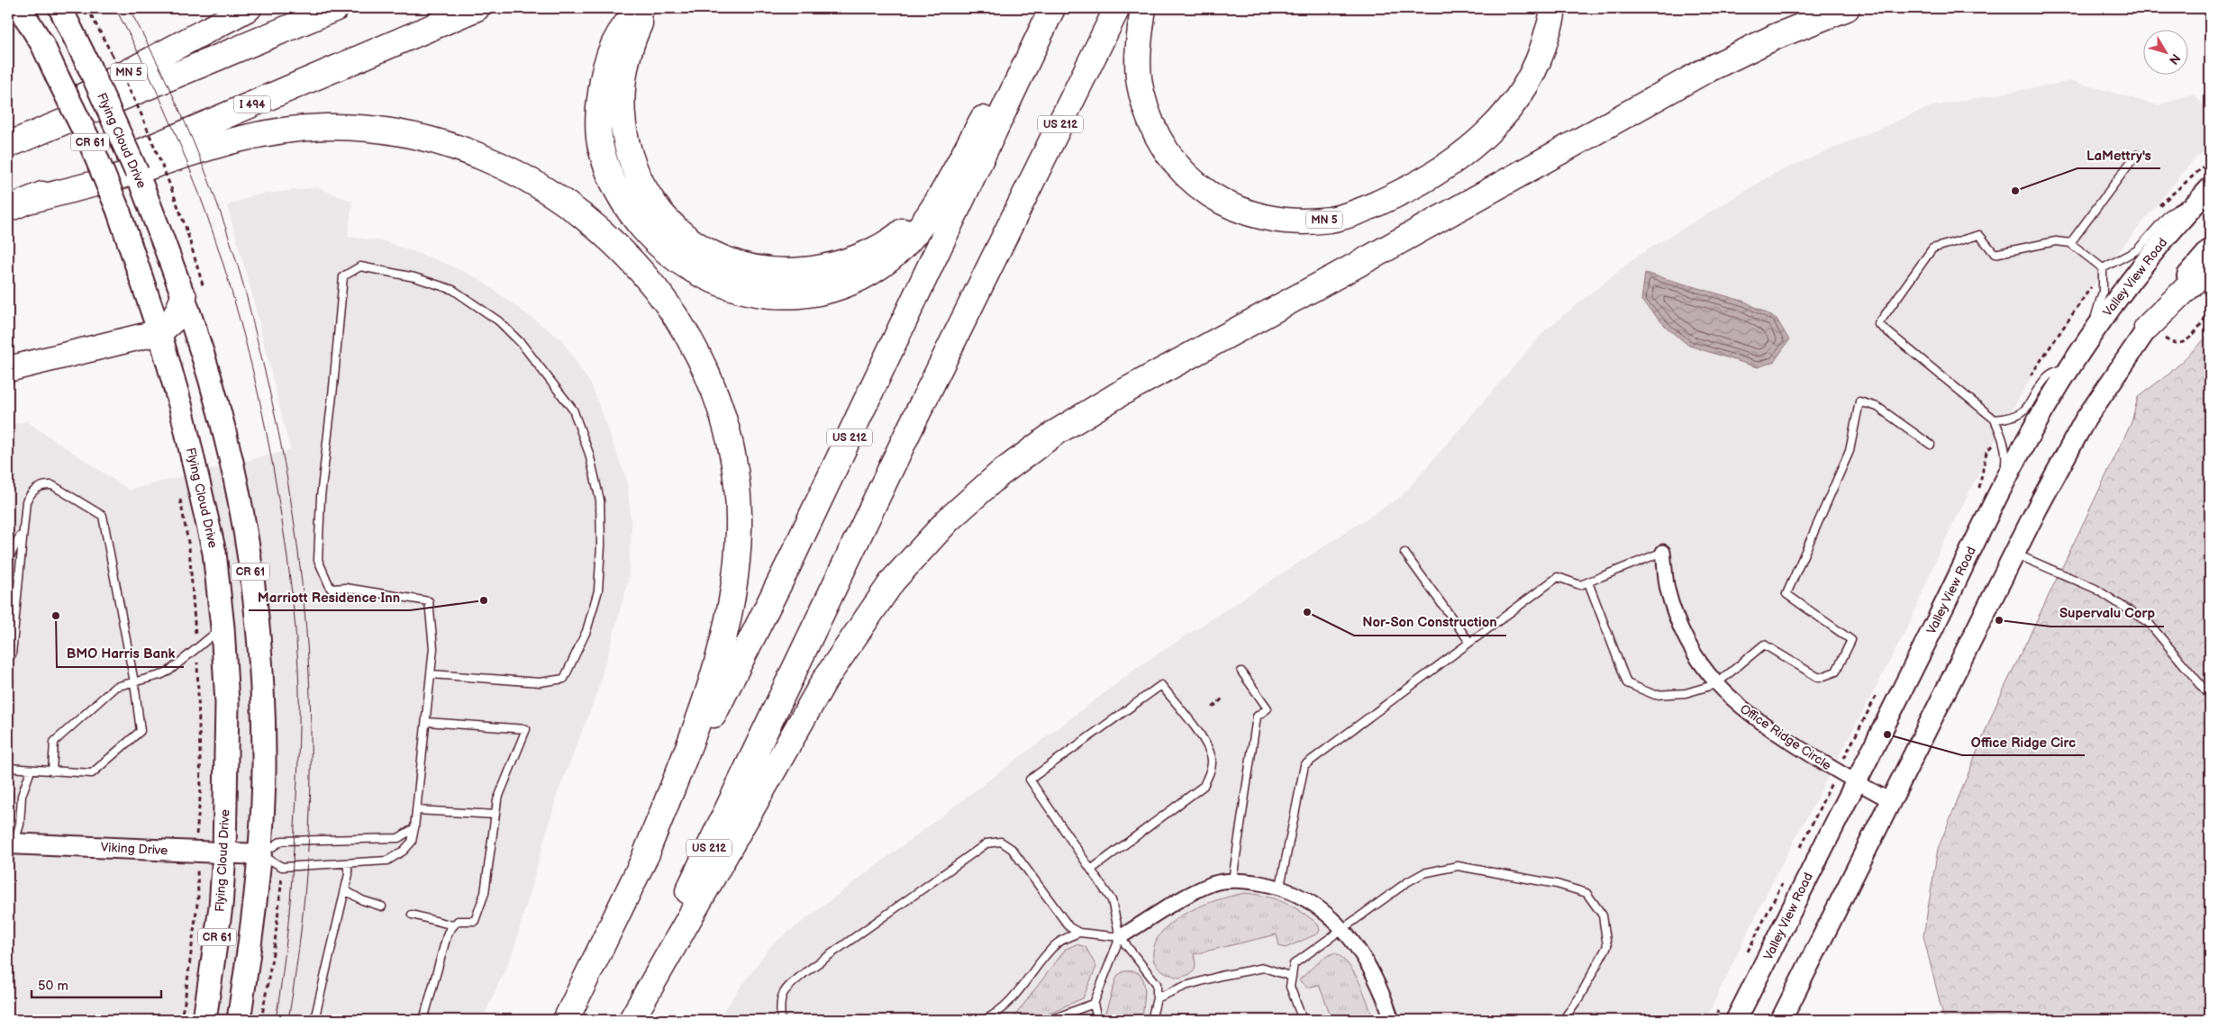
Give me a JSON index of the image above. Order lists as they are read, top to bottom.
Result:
{
  "streets": {
    "highway": ["MN 5", "I 494", "US 212"],
    "main road": [
      "Flying Cloud Drive",
      "CR 61",
      "Valley View Road",
      "Viking Drive"
    ],
    "street": ["Office Ridge Circle"]
  },
  "crossings": [
    ["Flying Cloud Drive", "Viking Drive"],
    ["Valley View Road", "Office Ridge Circle"]
  ],
  "places": [
    "LaMettry's",
    "Marriott Residence Inn",
    "Nor-Son Construction",
    "BMO Harris Bank",
    "Supervalu Corp",
    "Office Ridge Circ"
  ],
  "scale_bar": "50 m",
  "north": "bottom right"
}
